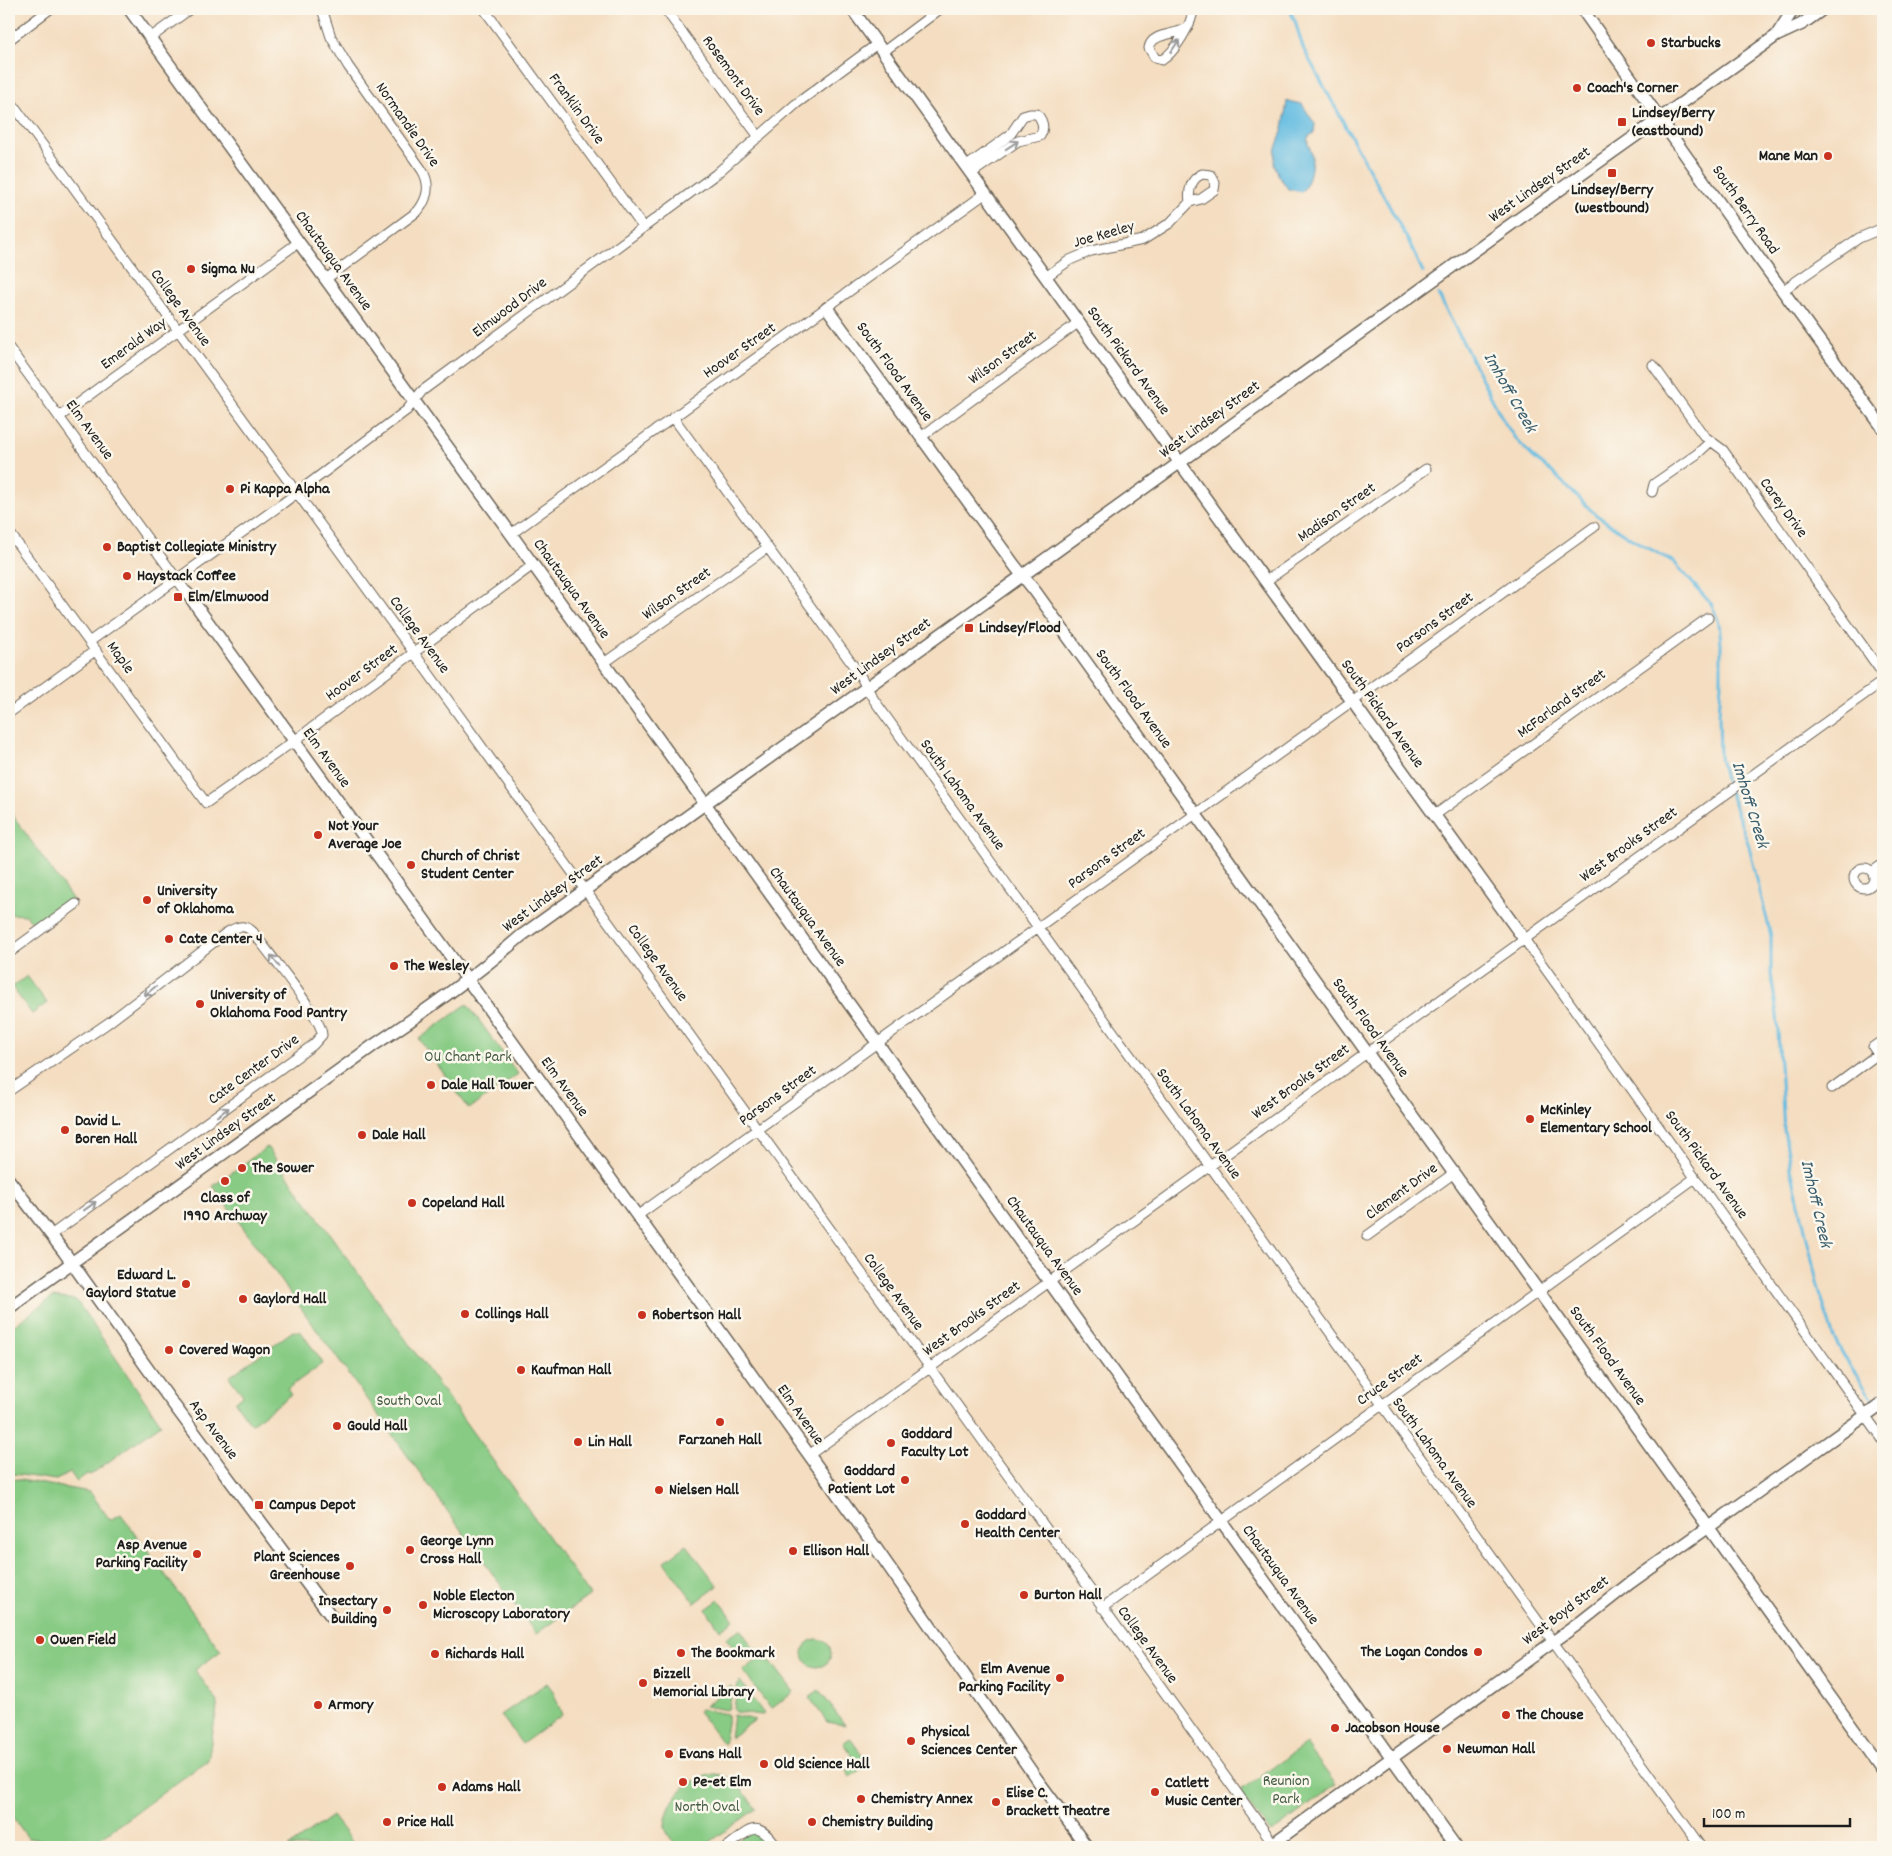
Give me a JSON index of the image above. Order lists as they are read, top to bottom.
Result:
{
  "streets": {
    "street": [
      "Rosemont Drive",
      "Franklin Drive",
      "Normandie Drive",
      "West Lindsey Street",
      "South Berry Road",
      "Joe Keeley",
      "Chautauqua Avenue",
      "College Avenue",
      "Elmwood Drive",
      "Emerald Way",
      "Hoover Street",
      "Wilson Street",
      "South Pickard Avenue",
      "South Flood Avenue",
      "Elm Avenue",
      "Carey Drive",
      "Madison Street",
      "Parsons Street",
      "Maple",
      "McFarland Street",
      "South Lahoma Avenue",
      "West Brooks Street",
      "Cate Center Drive",
      "Clement Drive",
      "Cruce Street",
      "Asp Avenue",
      "West Boyd Street"
    ]
  },
  "crossings": [
    ["Rosemont Drive", "Elmwood Drive"],
    ["Franklin Drive", "Elmwood Drive"],
    ["Normandie Drive", "Chautauqua Avenue"],
    ["West Lindsey Street", "South Berry Road"],
    ["West Lindsey Street", "Chautauqua Avenue"],
    ["West Lindsey Street", "College Avenue"],
    ["West Lindsey Street", "South Pickard Avenue"],
    ["West Lindsey Street", "South Flood Avenue"],
    ["West Lindsey Street", "Elm Avenue"],
    ["West Lindsey Street", "South Lahoma Avenue"],
    ["West Lindsey Street", "Asp Avenue"],
    ["Joe Keeley", "South Pickard Avenue"],
    ["Chautauqua Avenue", "Elmwood Drive"],
    ["Chautauqua Avenue", "Emerald Way"],
    ["Chautauqua Avenue", "Hoover Street"],
    ["Chautauqua Avenue", "Wilson Street"],
    ["Chautauqua Avenue", "Parsons Street"],
    ["Chautauqua Avenue", "West Brooks Street"],
    ["Chautauqua Avenue", "Cruce Street"],
    ["Chautauqua Avenue", "West Boyd Street"],
    ["College Avenue", "Elmwood Drive"],
    ["College Avenue", "Emerald Way"],
    ["College Avenue", "Hoover Street"],
    ["College Avenue", "Parsons Street"],
    ["College Avenue", "West Brooks Street"],
    ["College Avenue", "Cruce Street"],
    ["College Avenue", "West Boyd Street"],
    ["Elmwood Drive", "South Pickard Avenue"],
    ["Elmwood Drive", "Elm Avenue"],
    ["Elmwood Drive", "Maple"],
    ["Emerald Way", "Elm Avenue"],
    ["Hoover Street", "South Pickard Avenue"],
    ["Hoover Street", "South Flood Avenue"],
    ["Hoover Street", "Elm Avenue"],
    ["Hoover Street", "Maple"],
    ["Hoover Street", "South Lahoma Avenue"],
    ["Wilson Street", "South Pickard Avenue"],
    ["Wilson Street", "South Flood Avenue"],
    ["Wilson Street", "South Lahoma Avenue"],
    ["South Pickard Avenue", "Madison Street"],
    ["South Pickard Avenue", "Parsons Street"],
    ["South Pickard Avenue", "McFarland Street"],
    ["South Pickard Avenue", "West Brooks Street"],
    ["South Pickard Avenue", "Cruce Street"],
    ["South Pickard Avenue", "West Boyd Street"],
    ["South Flood Avenue", "Parsons Street"],
    ["South Flood Avenue", "West Brooks Street"],
    ["South Flood Avenue", "Clement Drive"],
    ["South Flood Avenue", "Cruce Street"],
    ["South Flood Avenue", "West Boyd Street"],
    ["Elm Avenue", "Parsons Street"],
    ["Elm Avenue", "West Brooks Street"],
    ["Parsons Street", "South Lahoma Avenue"],
    ["South Lahoma Avenue", "West Brooks Street"],
    ["South Lahoma Avenue", "Cruce Street"],
    ["South Lahoma Avenue", "West Boyd Street"],
    ["Cate Center Drive", "Asp Avenue"]
  ],
  "water": ["Imhoff Creek"],
  "parks": [
    "OU Chant Park",
    "South Oval",
    "Reunion Park",
    "North Oval"
  ],
  "places": {
    "other": [
      "Starbucks",
      "Coach's Corner",
      "Mane Man",
      "Sigma Nu",
      "Pi Kappa Alpha",
      "Baptist Collegiate Ministry",
      "Haystack Coffee",
      "Not Your Average Joe",
      "Church of Christ Student Center",
      "University of Oklahoma",
      "Cate Center 4",
      "The Wesley",
      "University of Oklahoma Food Pantry",
      "Dale Hall Tower",
      "McKinley Elementary School",
      "David L. Boren Hall",
      "Dale Hall",
      "The Sower",
      "Class of 1990 Archway",
      "Copeland Hall",
      "Edward L. Gaylord Statue",
      "Gaylord Hall",
      "Collings Hall",
      "Robertson Hall",
      "Covered Wagon",
      "Kaufman Hall",
      "Farzaneh Hall",
      "Gould Hall",
      "Lin Hall",
      "Goddard Faculty Lot",
      "Goddard Patient Lot",
      "Nielsen Hall",
      "Goddard Health Center",
      "George Lynn Cross Hall",
      "Ellison Hall",
      "Asp Avenue Parking Facility",
      "Plant Sciences Greenhouse",
      "Burton Hall",
      "Noble Electon Microscopy Laboratory",
      "Insectary Building",
      "Owen Field",
      "The Logan Condos",
      "The Bookmark",
      "Richards Hall",
      "Elm Avenue Parking Facility",
      "Bizzell Memorial Library",
      "Armory",
      "The Chouse",
      "Jacobson House",
      "Physical Sciences Center",
      "Newman Hall",
      "Evans Hall",
      "Old Science Hall",
      "Pe-et Elm",
      "Adams Hall",
      "Catlett Music Center",
      "Chemistry Annex",
      "Elise C. Brackett Theatre",
      "Price Hall",
      "Chemistry Building"
    ],
    "transit": [
      "Lindsey/Berry (eastbound)",
      "Lindsey/Berry (westbound)",
      "Elm/Elmwood",
      "Lindsey/Flood",
      "Campus Depot"
    ]
  },
  "scale_bar": "100 m"
}
